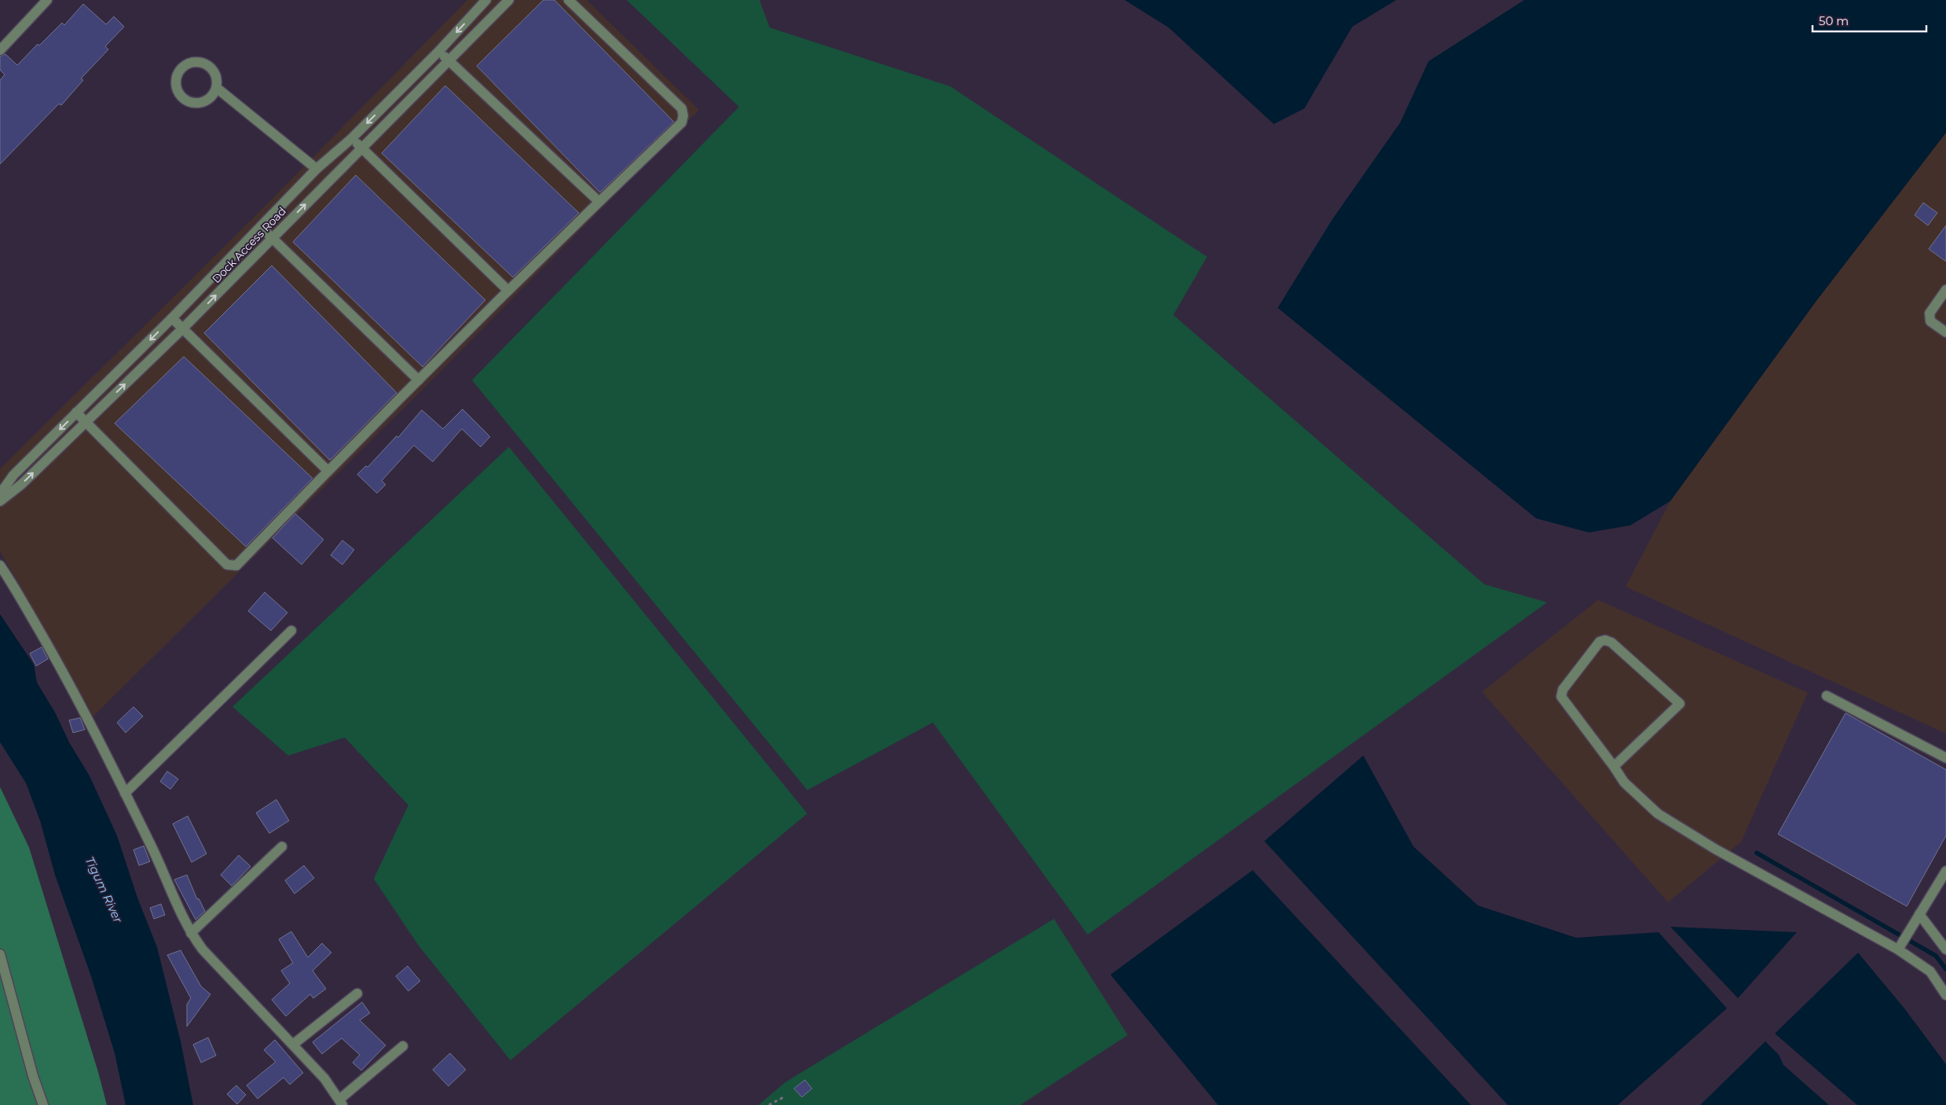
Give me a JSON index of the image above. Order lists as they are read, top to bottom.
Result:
{
  "streets": {
    "street": ["Dock Access Road"]
  },
  "water": ["Tigum River"],
  "scale_bar": "50 m"
}
